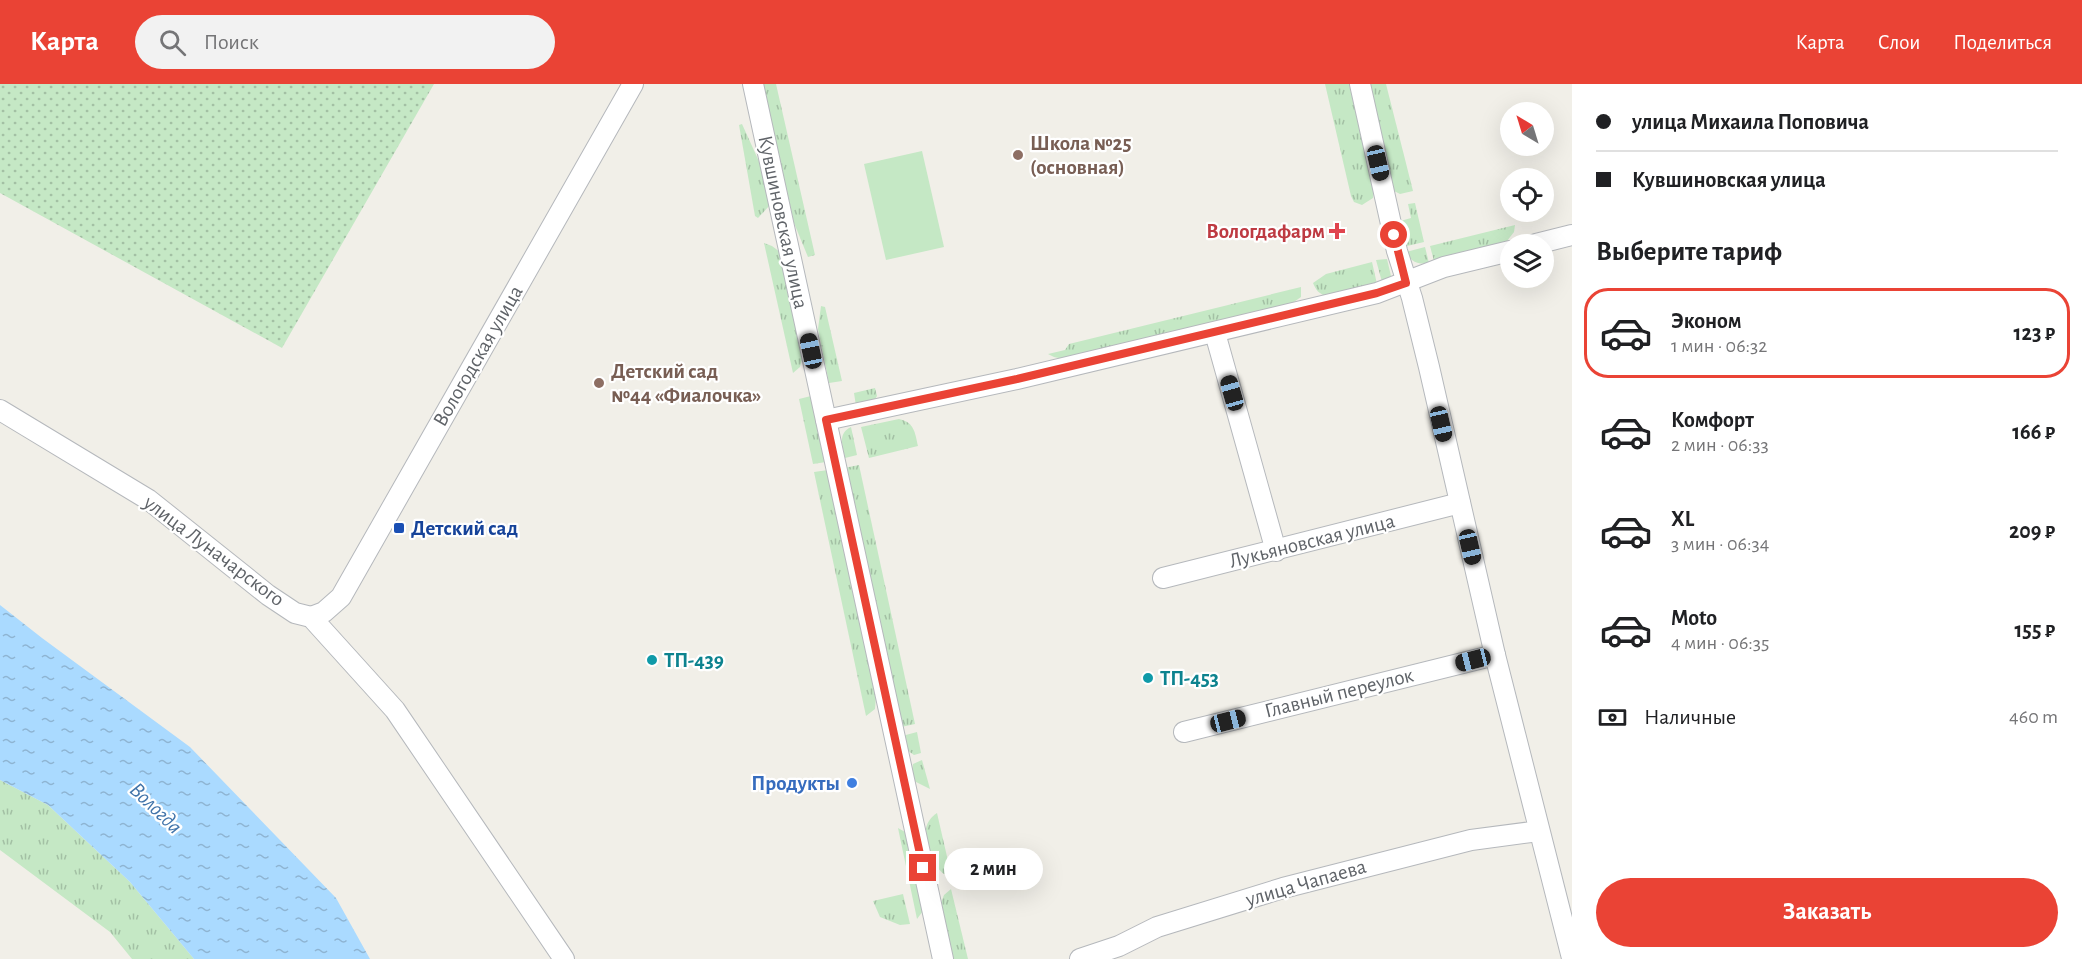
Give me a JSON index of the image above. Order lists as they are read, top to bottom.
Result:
{
  "streets": {
    "street": [
      "Кувшиновская улица",
      "Вологодская улица",
      "Лукьяновская улица",
      "улица Луначарского",
      "Главный переулок",
      "улица Чапаева"
    ]
  },
  "crossings": [
    ["Вологодская улица", "улица Луначарского"]
  ],
  "water": ["Вологда"],
  "places": {
    "other": [
      "Школа №25 (основная)",
      "Детский сад №44 «Фиалочка»",
      "ТП-439",
      "ТП-453",
      "Продукты"
    ],
    "health": ["Вологдафарм"],
    "transit": ["Детский сад"]
  },
  "north": "top left",
  "page": {
    "header": "Карта",
    "search": "Поиск",
    "nav": ["Карта", "Слои", "Поделиться"],
    "banner": ["улица Михаила Поповича", "Кувшиновская улица"],
    "heading": "Выберите тариф",
    "list": [
      {
        "name": "Эконом",
        "note": "1 мин · 06:32",
        "value": "123 ₽"
      },
      {
        "name": "Комфорт",
        "note": "2 мин · 06:33",
        "value": "166 ₽"
      },
      {
        "name": "XL",
        "note": "3 мин · 06:34",
        "value": "209 ₽"
      },
      {
        "name": "Moto",
        "note": "4 мин · 06:35",
        "value": "155 ₽"
      }
    ],
    "pay": ["Наличные", "460 m"],
    "bubble": "2 мин",
    "buttons": "Заказать"
  }
}
